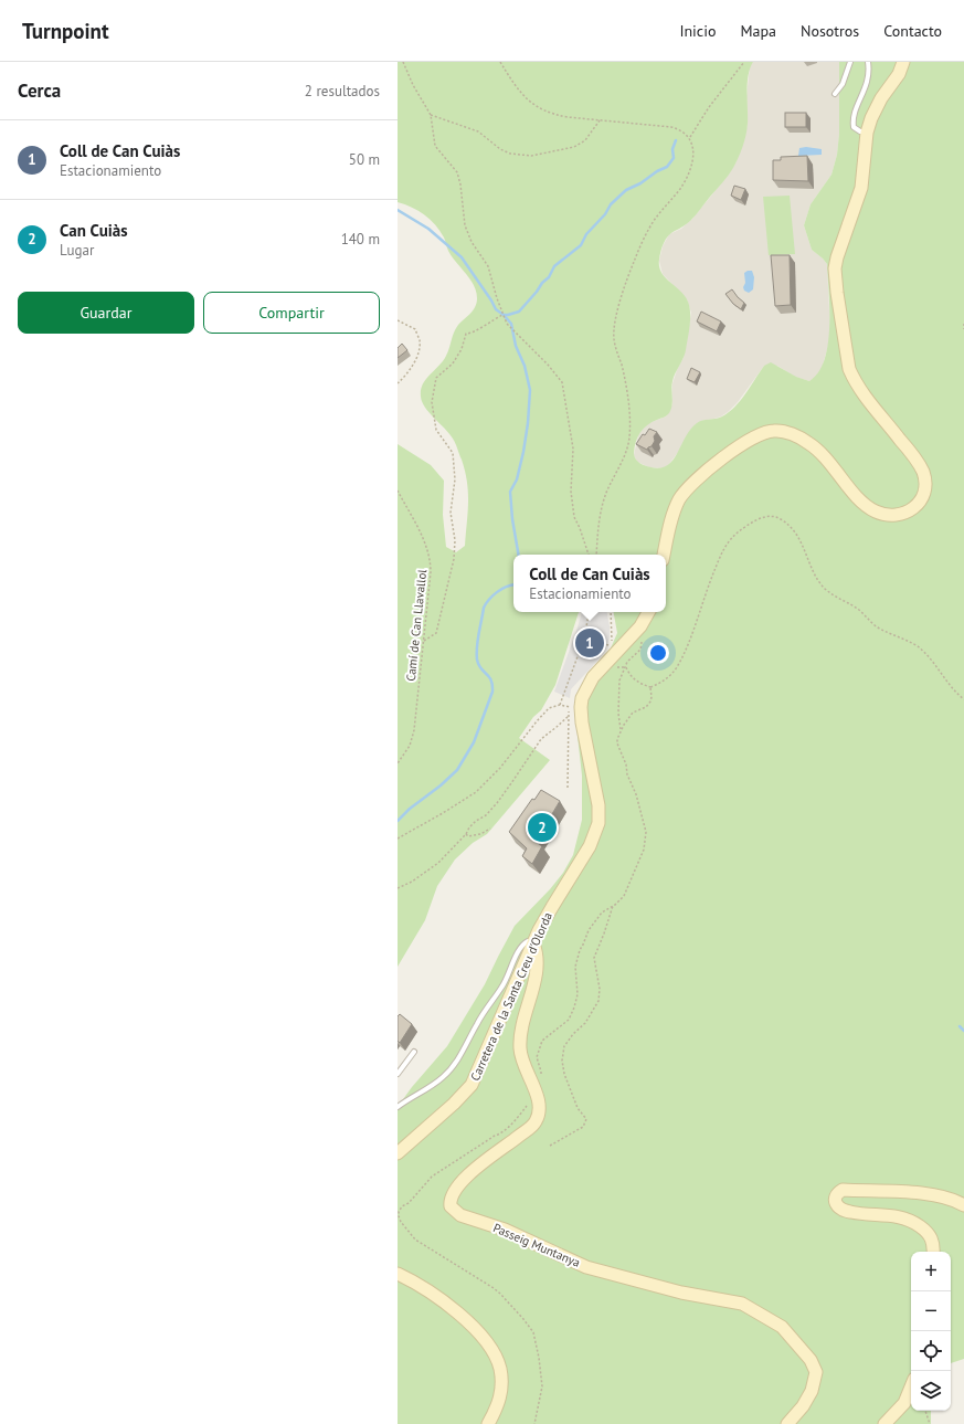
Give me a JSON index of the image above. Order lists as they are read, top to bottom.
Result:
{
  "streets": {
    "main road": ["Carretera de la Santa Creu d'Olorda", "Passeig Muntanya"],
    "path": ["Camí de Can Llavallol"]
  },
  "crossings": [
    ["Carretera de la Santa Creu d'Olorda", "Passeig Muntanya"]
  ],
  "page": {
    "header": "Turnpoint",
    "nav": [
      "Inicio",
      "Mapa",
      "Nosotros",
      "Contacto"
    ],
    "heading": ["Cerca", "2 resultados"],
    "list": [
      {
        "mark": "1",
        "name": "Coll de Can Cuiàs",
        "note": "Estacionamiento",
        "value": "50 m"
      },
      {
        "mark": "2",
        "name": "Can Cuiàs",
        "note": "Lugar",
        "value": "140 m"
      }
    ],
    "buttons": ["Guardar", "Compartir"],
    "popup": ["Coll de Can Cuiàs", "Estacionamiento"],
    "pins": ["1", "2"],
    "map_buttons": ["+", "−"]
  }
}
